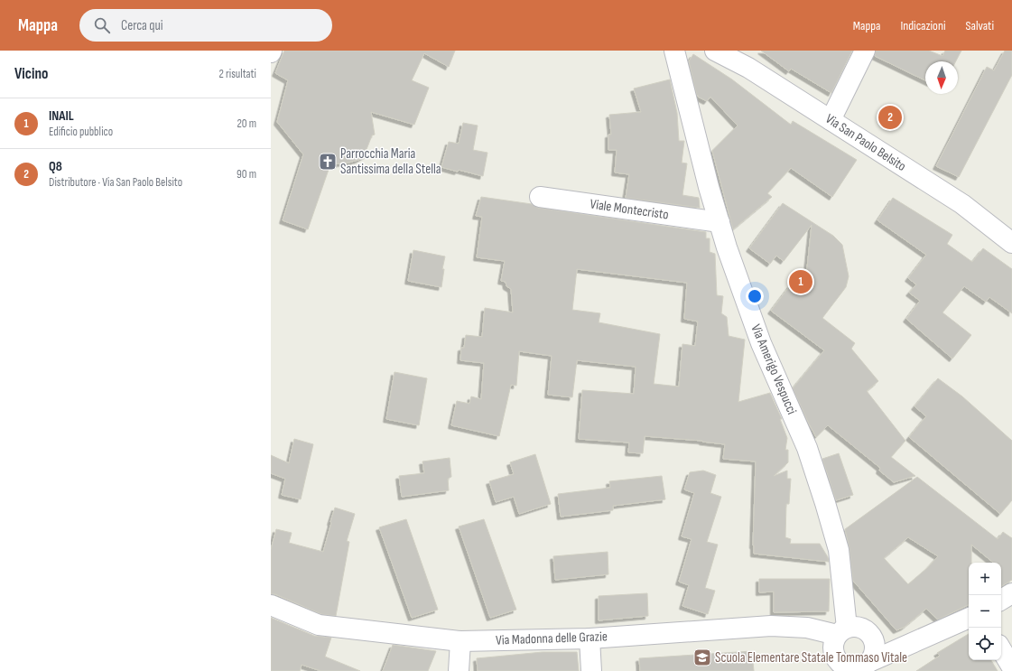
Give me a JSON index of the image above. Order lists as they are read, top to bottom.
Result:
{
  "streets": {
    "street": [
      "Via San Paolo Belsito",
      "Viale Montecristo",
      "Via Amerigo Vespucci",
      "Via Madonna delle Grazie"
    ]
  },
  "crossings": [
    ["Viale Montecristo", "Via Amerigo Vespucci"],
    ["Via Amerigo Vespucci", "Via Madonna delle Grazie"]
  ],
  "places": {
    "church": ["Parrocchia Maria Santissima della Stella"],
    "school or university": ["Scuola Elementare Statale Tommaso Vitale"]
  },
  "north": "bottom",
  "page": {
    "header": "Mappa",
    "search": "Cerca qui",
    "nav": ["Mappa", "Indicazioni", "Salvati"],
    "heading": ["Vicino", "2 risultati"],
    "list": [
      {
        "mark": "1",
        "name": "INAIL",
        "note": "Edificio pubblico",
        "value": "20 m"
      },
      {
        "mark": "2",
        "name": "Q8",
        "note": "Distributore · Via San Paolo Belsito",
        "value": "90 m"
      }
    ],
    "pins": ["2", "1"],
    "map_buttons": ["+", "−"]
  }
}
